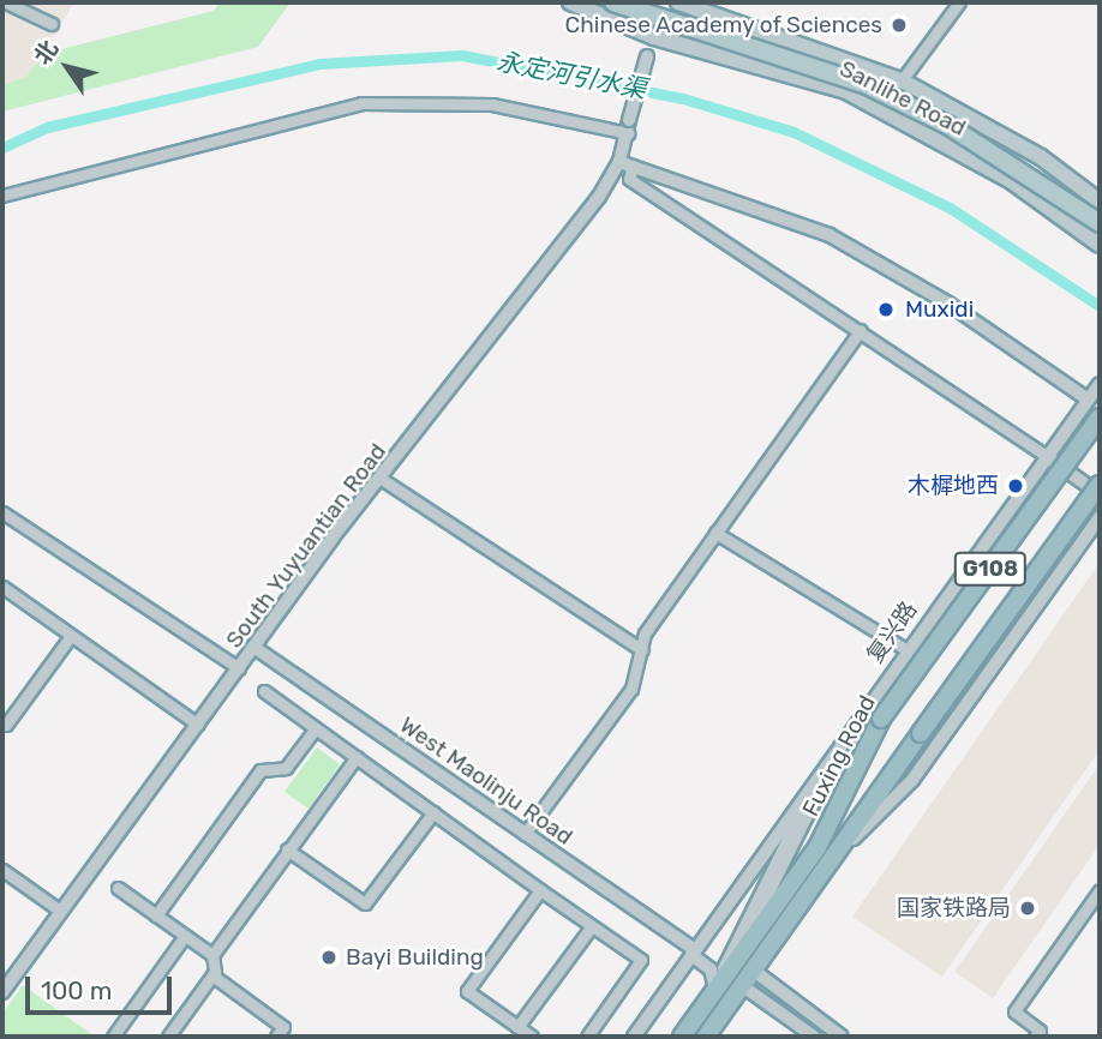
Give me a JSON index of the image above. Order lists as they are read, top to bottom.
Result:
{
  "streets": {
    "highway": ["G108", "Fuxing Road"],
    "main road": ["Sanlihe Road"],
    "street": ["South Yuyuantian Road", "复兴路", "West Maolinju Road"]
  },
  "crossings": [
    ["Sanlihe Road", "South Yuyuantian Road"],
    ["South Yuyuantian Road", "West Maolinju Road"],
    ["复兴路", "West Maolinju Road"]
  ],
  "water": ["永定河引水渠"],
  "places": [
    "Chinese Academy of Sciences",
    "Muxidi",
    "木樨地西",
    "国家铁路局",
    "Bayi Building"
  ],
  "scale_bar": "100 m",
  "north": "top left"
}
